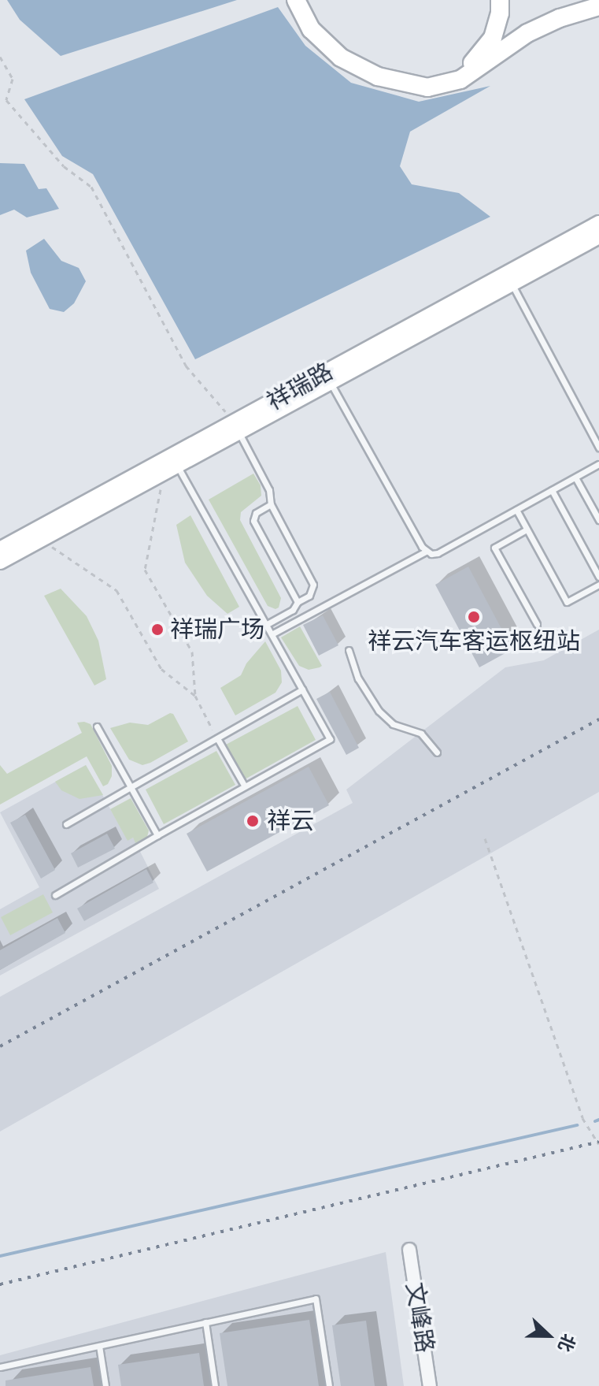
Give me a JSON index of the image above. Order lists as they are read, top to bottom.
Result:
{
  "streets": {
    "main road": ["祥瑞路"],
    "street": ["文峰路"]
  },
  "places": ["祥云汽车客运枢纽站", "祥瑞广场", "祥云"],
  "north": "right"
}
